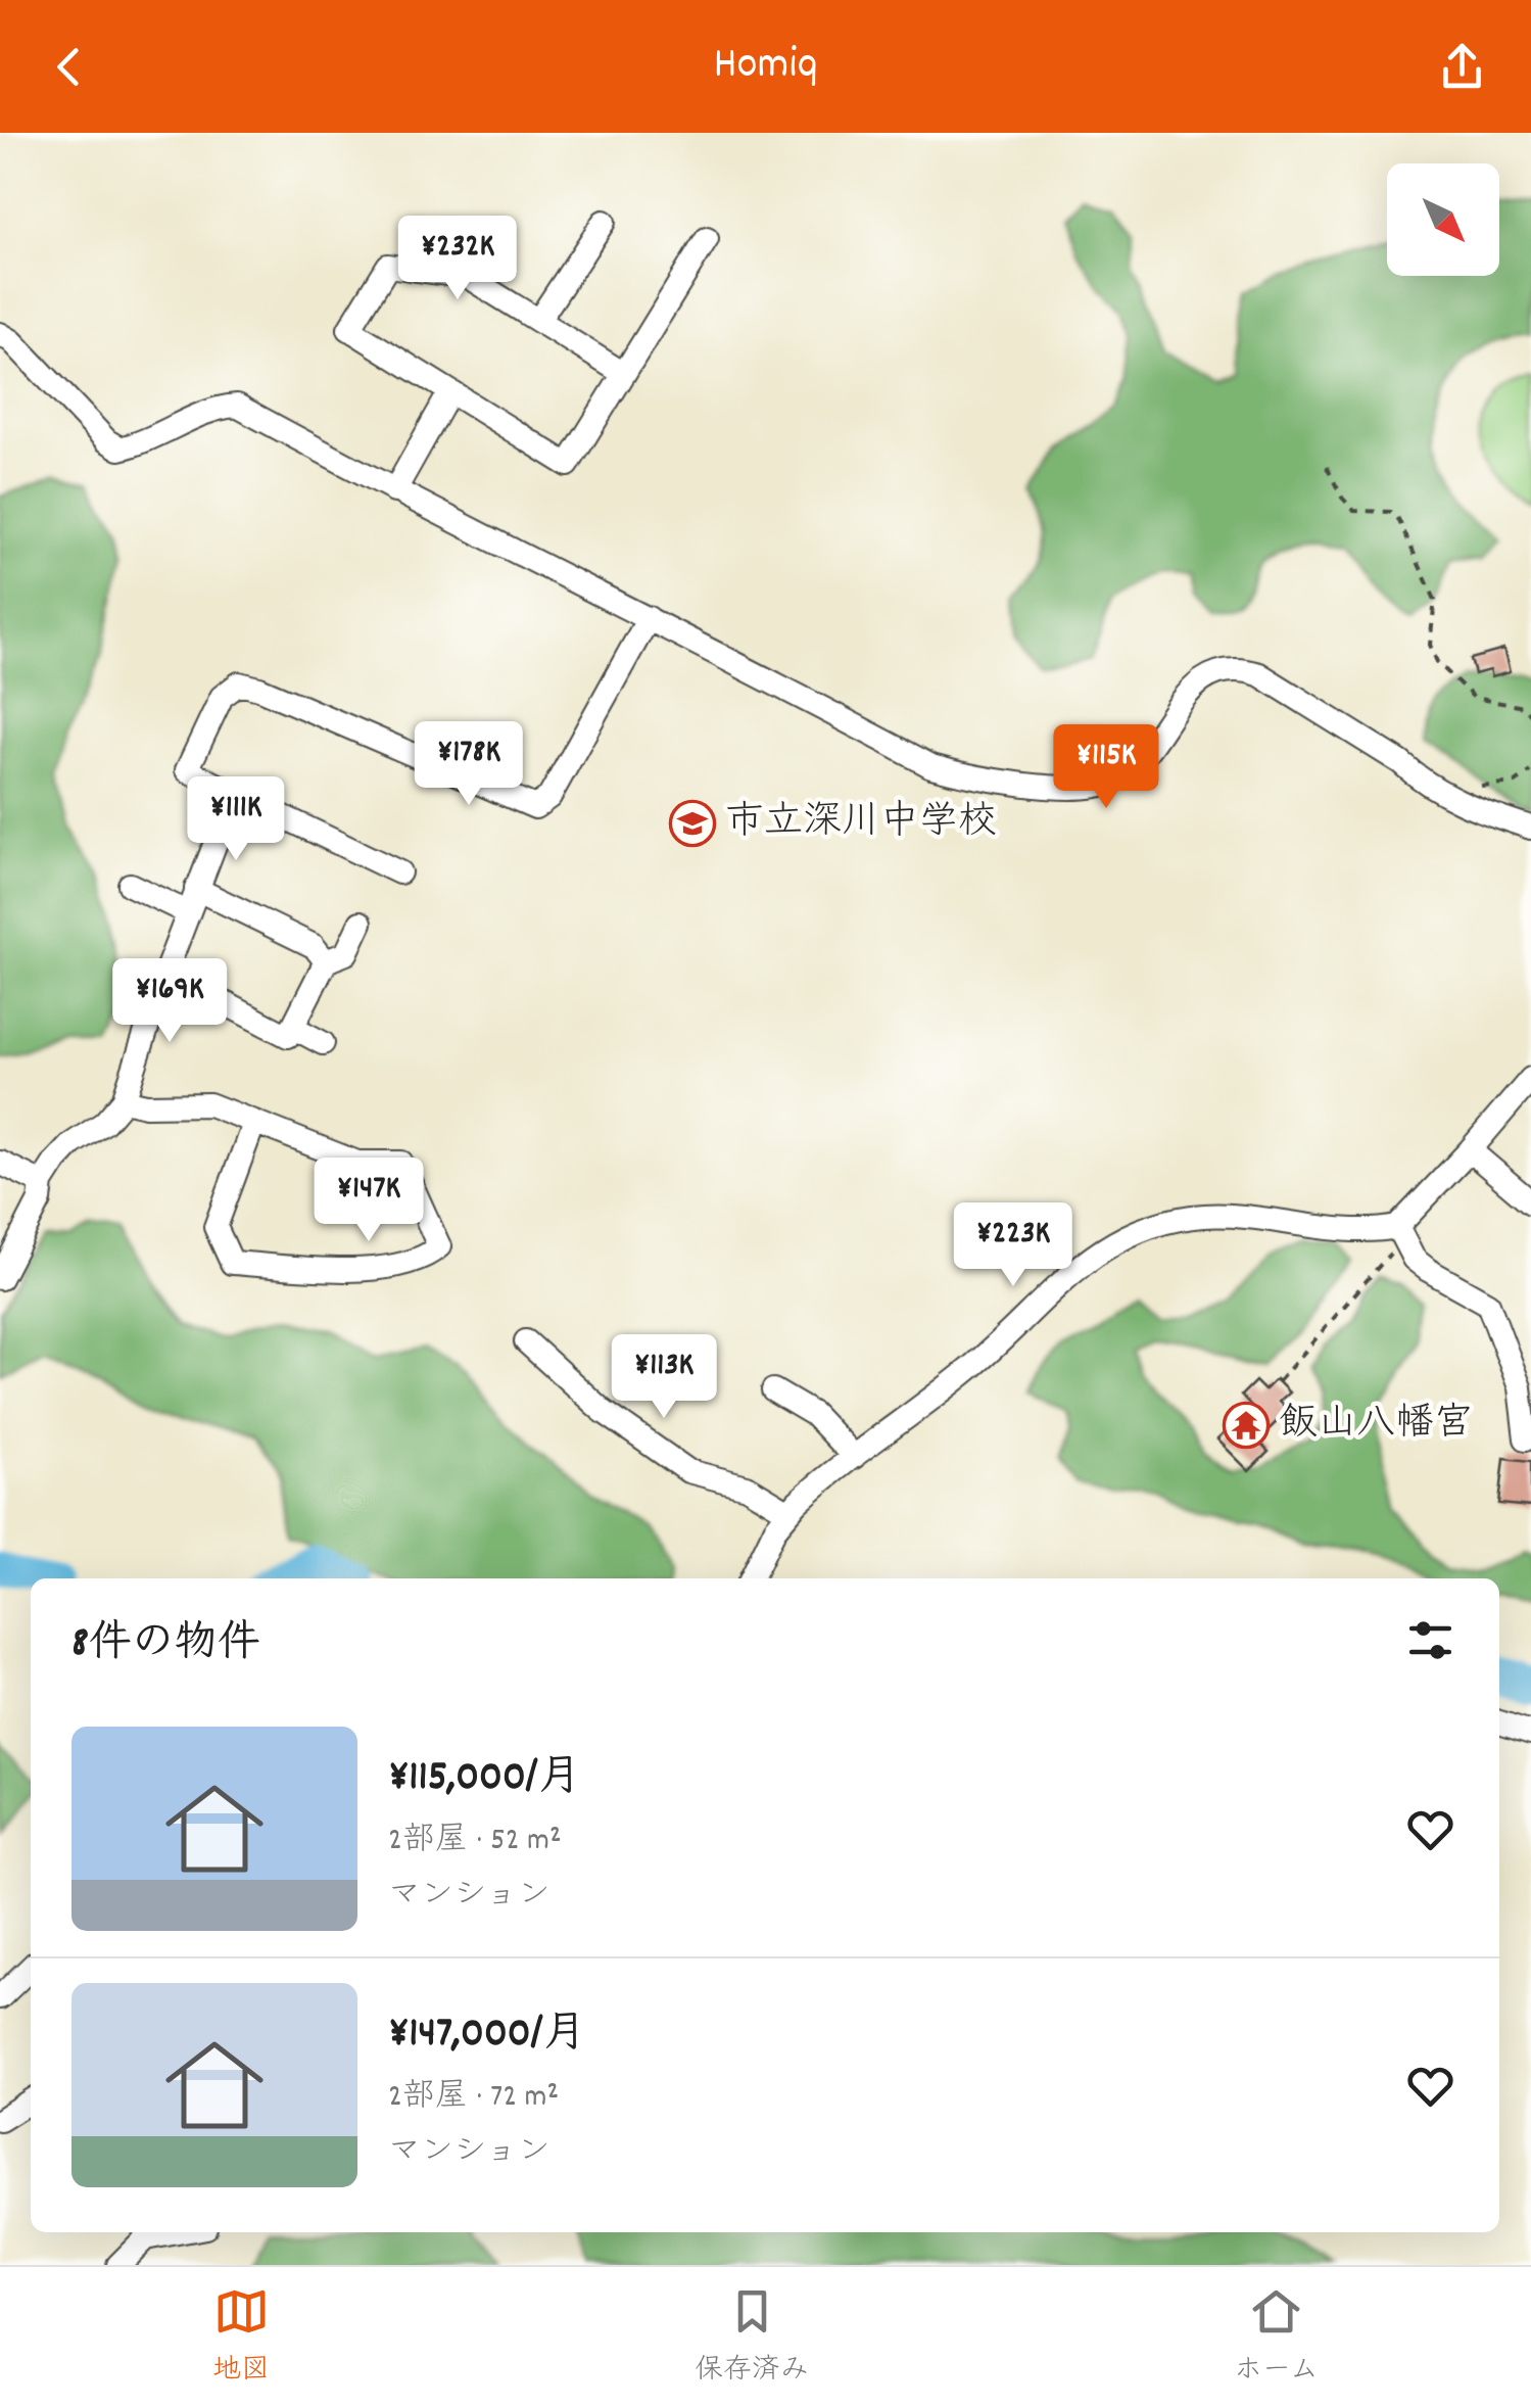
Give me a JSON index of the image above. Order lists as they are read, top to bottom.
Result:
{
  "places": {
    "school or university": ["市立深川中学校"],
    "temple": ["飯山八幡宮"]
  },
  "north": "bottom right",
  "page": {
    "header": "Homiq",
    "price": [
      "¥232K",
      "¥178K",
      "¥115K",
      "¥111K",
      "¥169K",
      "¥147K",
      "¥223K",
      "¥113K"
    ],
    "heading": "8件の物件",
    "list": [
      {
        "name": "¥115,000/月",
        "note": "2部屋 · 52 m² · マンション"
      },
      {
        "name": "¥147,000/月",
        "note": "2部屋 · 72 m² · マンション"
      }
    ],
    "tabs": ["地図", "保存済み", "ホーム"]
  }
}
